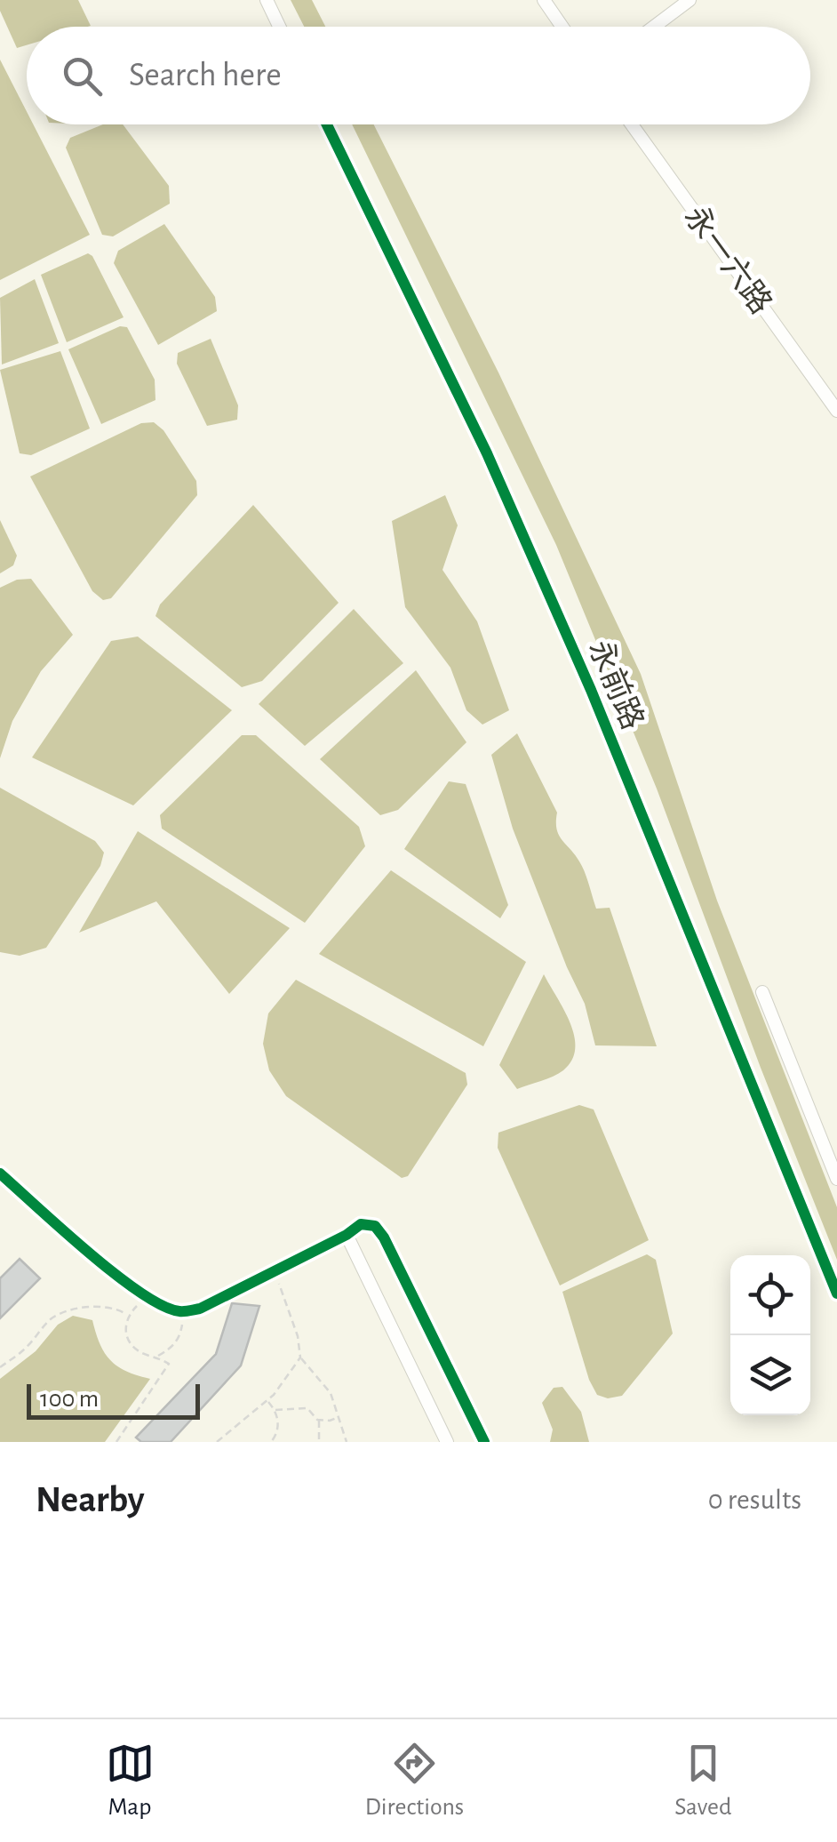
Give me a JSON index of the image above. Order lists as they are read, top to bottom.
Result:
{
  "streets": {
    "street": ["永一六路", "永前路"]
  },
  "scale_bar": "100 m",
  "page": {
    "search": "Search here",
    "scale": "100 m",
    "heading": ["Nearby", "0 results"],
    "nav": ["Map", "Directions", "Saved"]
  }
}
